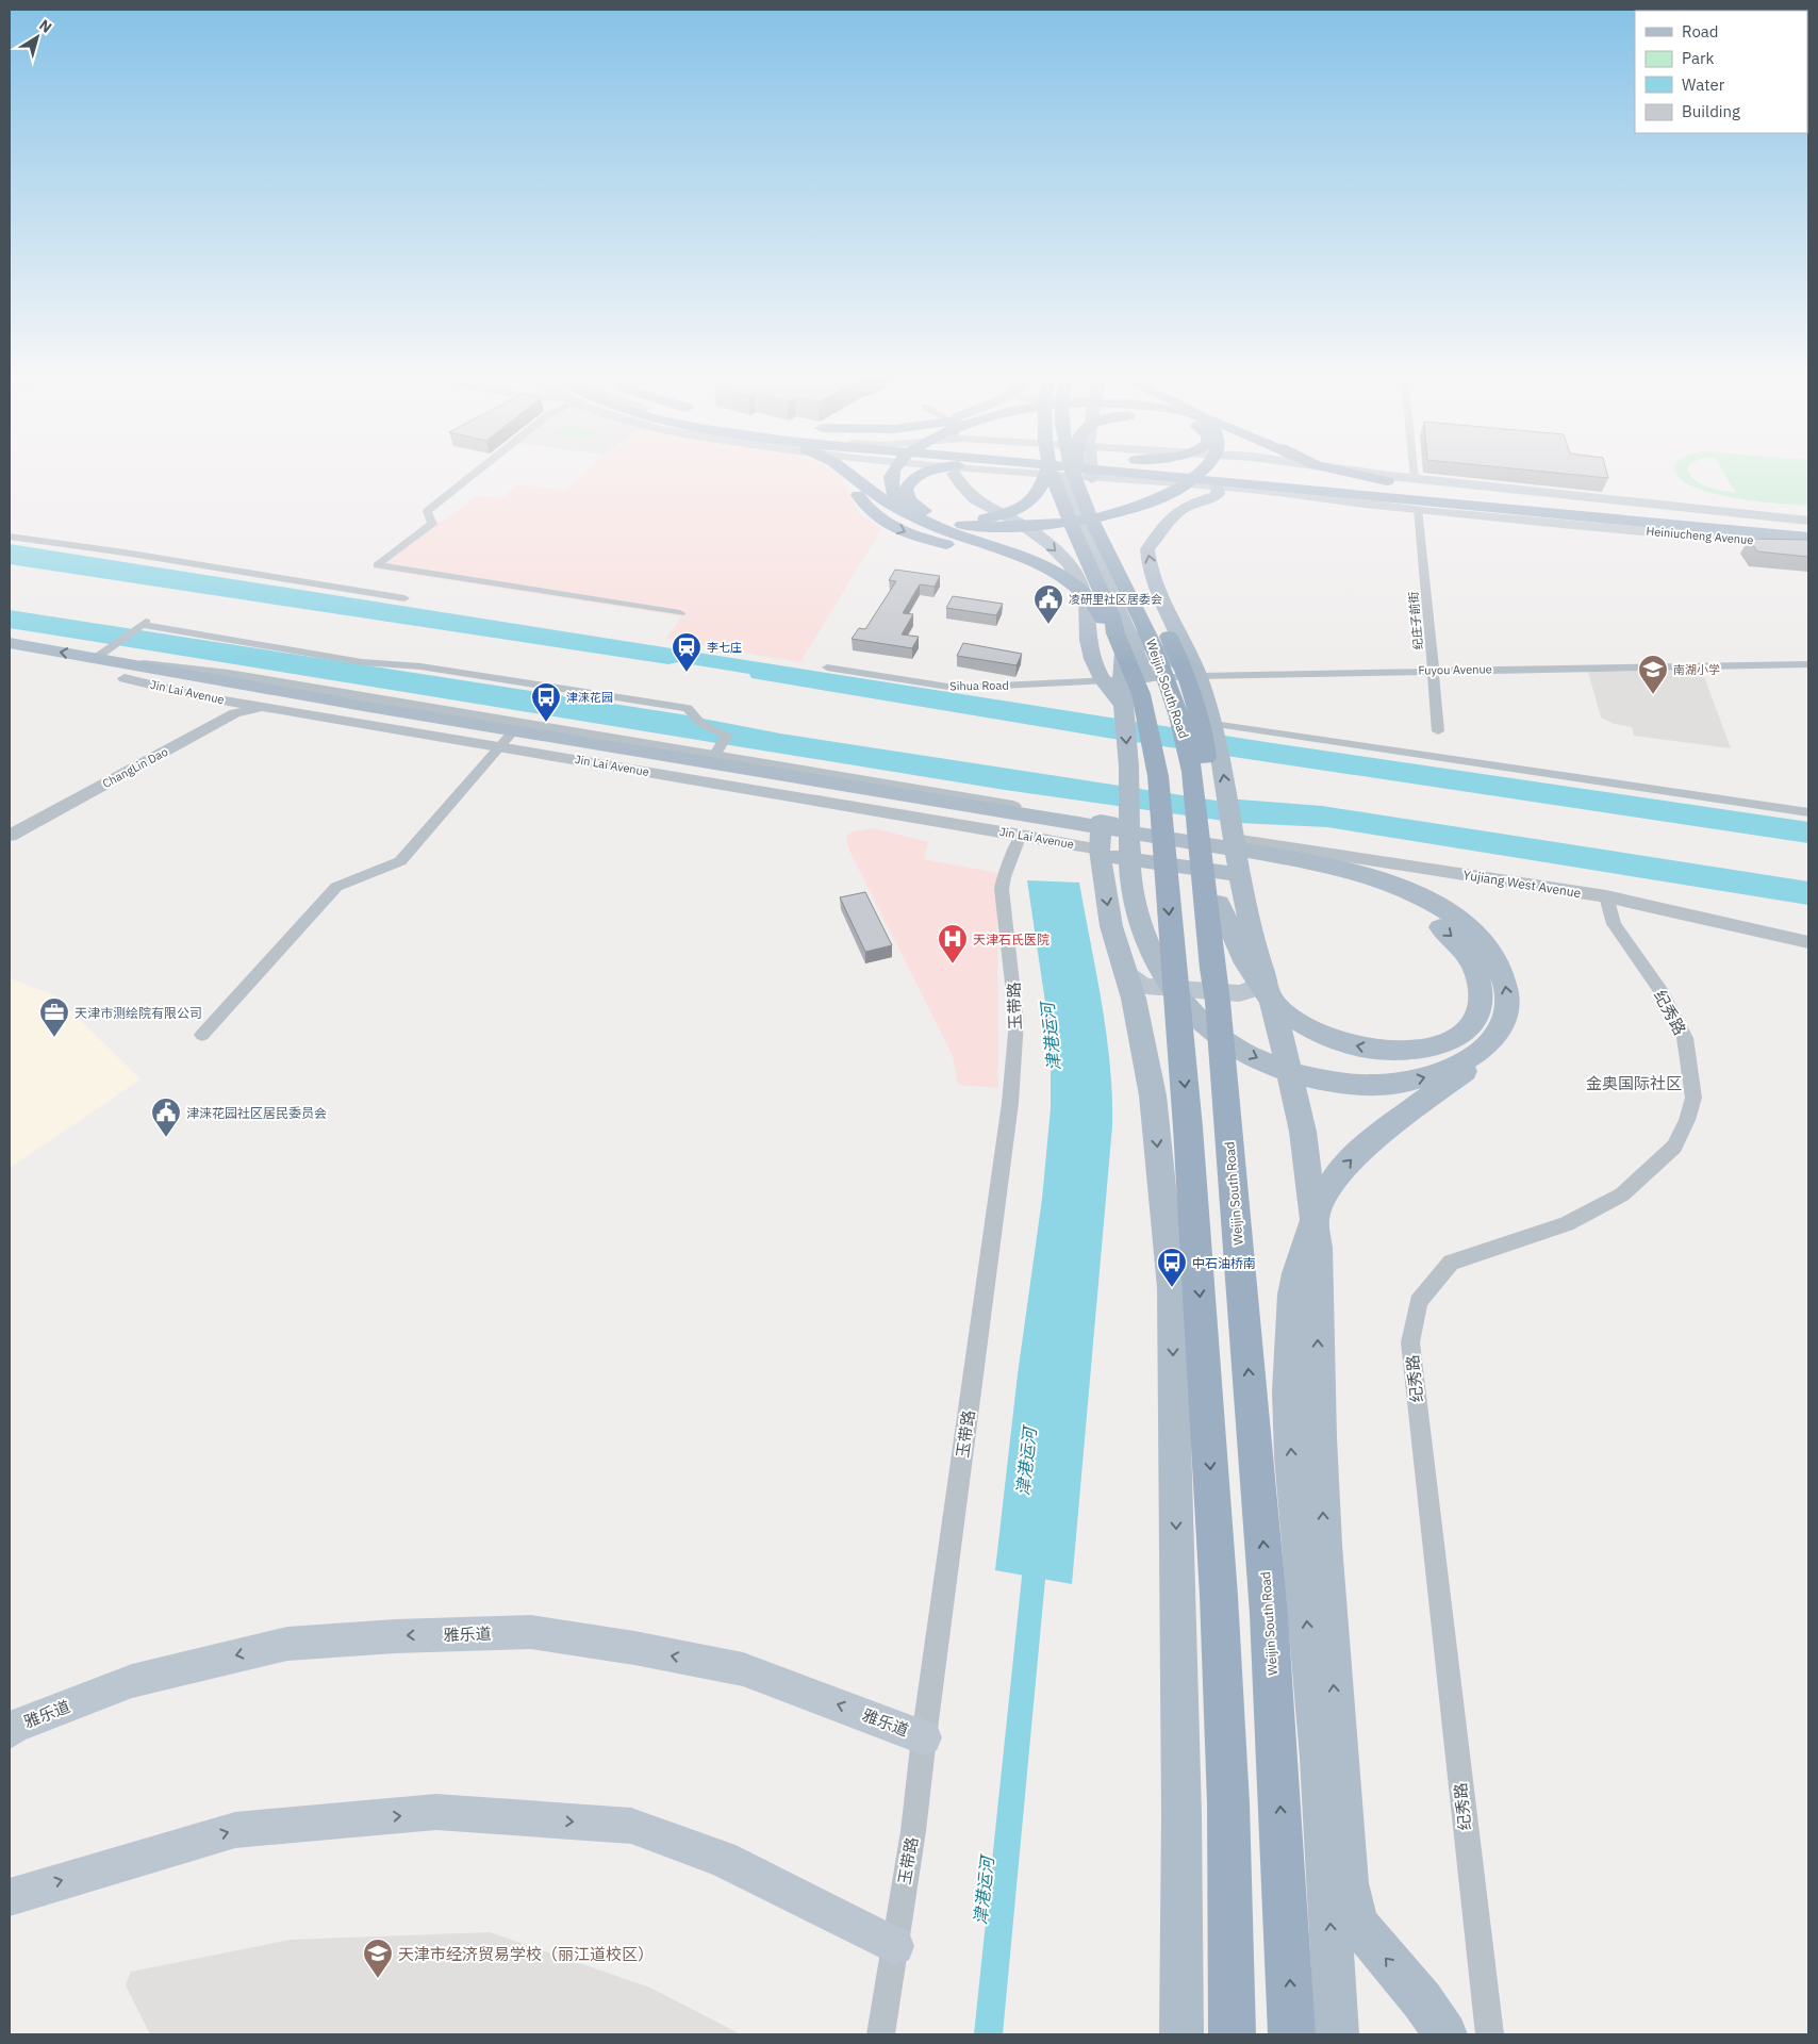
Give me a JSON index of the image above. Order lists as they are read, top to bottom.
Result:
{
  "streets": {
    "highway": ["Heiniucheng Avenue", "Weijin South Road"],
    "main road": ["Jin Lai Avenue", "雅乐道"],
    "street": [
      "纪庄子前街",
      "Fuyou Avenue",
      "Sihua Road",
      "ChangLin Dao",
      "Yujiang West Avenue",
      "玉带路",
      "纪秀路"
    ]
  },
  "crossings": [
    ["Heiniucheng Avenue", "纪庄子前街"],
    ["纪庄子前街", "Fuyou Avenue"],
    ["Fuyou Avenue", "Sihua Road"],
    ["Jin Lai Avenue", "ChangLin Dao"],
    ["Jin Lai Avenue", "玉带路"],
    ["Yujiang West Avenue", "纪秀路"],
    ["玉带路", "雅乐道"]
  ],
  "districts": ["金奥国际社区"],
  "water": ["津港运河"],
  "places": {
    "public building": ["凌研里社区居委会", "津涞花园社区居民委员会"],
    "station": ["李七庄"],
    "school or university": ["南湖小学", "天津市经济贸易学校（丽江道校区）"],
    "bus stop": ["津涞花园", "中石油桥南"],
    "hospital": ["天津石氏医院"],
    "office": ["天津市测绘院有限公司"]
  },
  "legend": [
    "Road",
    "Park",
    "Water",
    "Building"
  ],
  "north": "top right"
}
